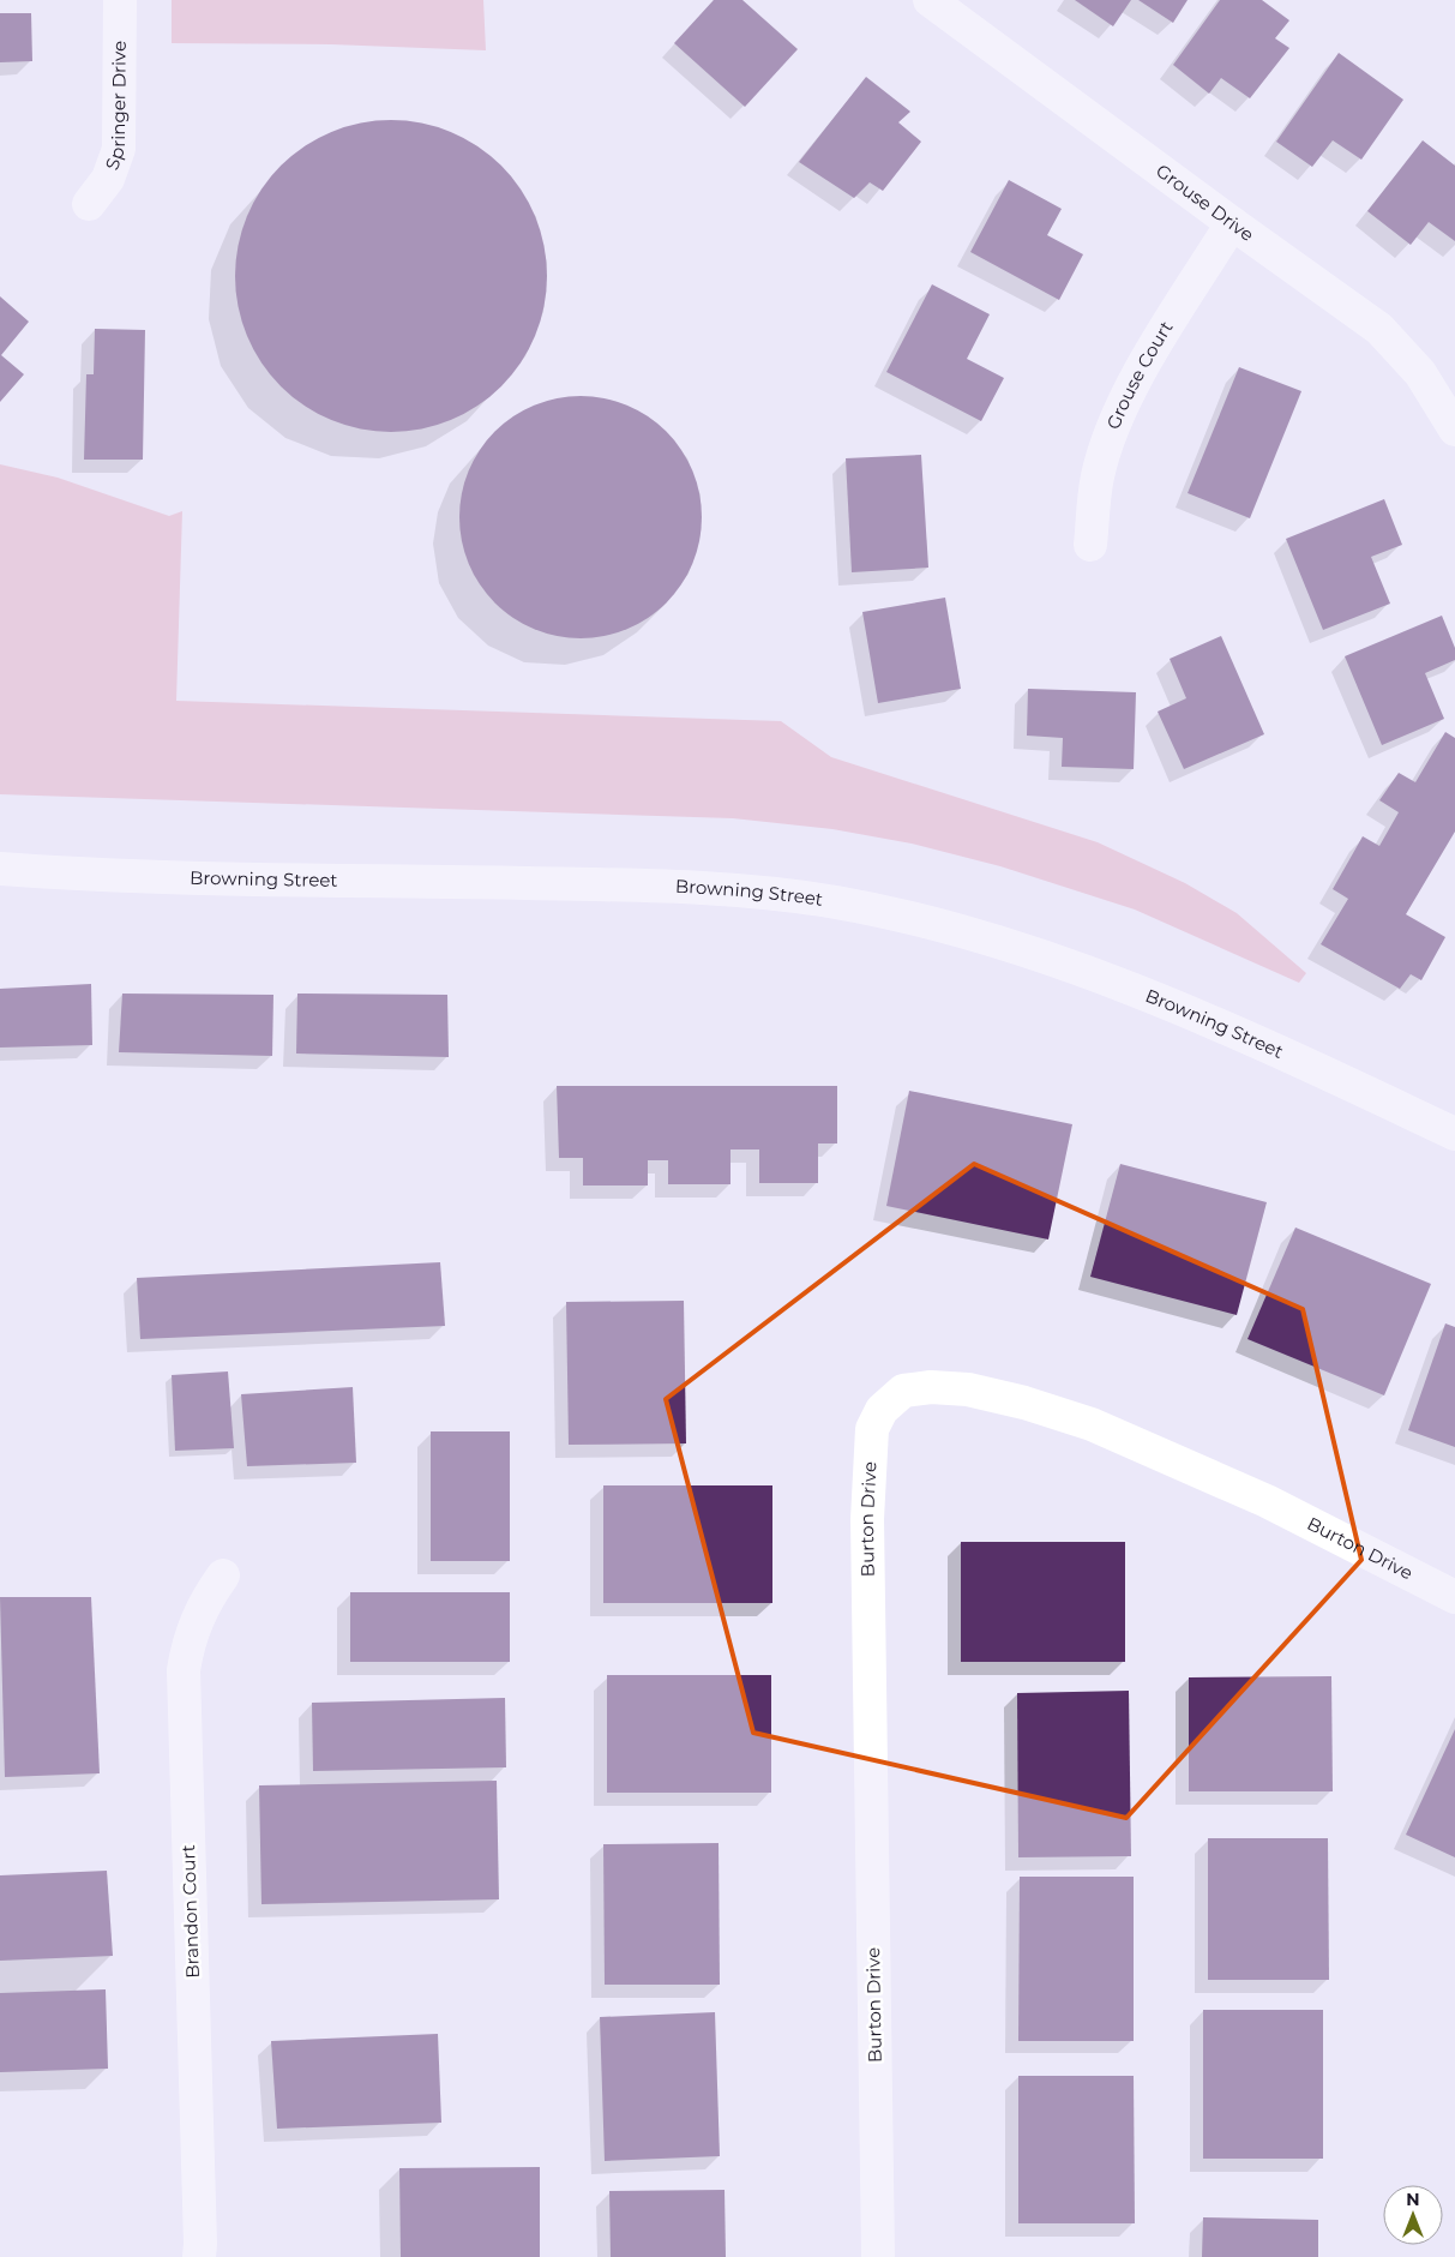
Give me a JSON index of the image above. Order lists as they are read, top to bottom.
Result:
{
  "streets": {
    "street": [
      "Springer Drive",
      "Grouse Drive",
      "Grouse Court",
      "Browning Street",
      "Burton Drive",
      "Brandon Court"
    ]
  },
  "crossings": [
    ["Grouse Drive", "Grouse Court"]
  ],
  "north": "top"
}
